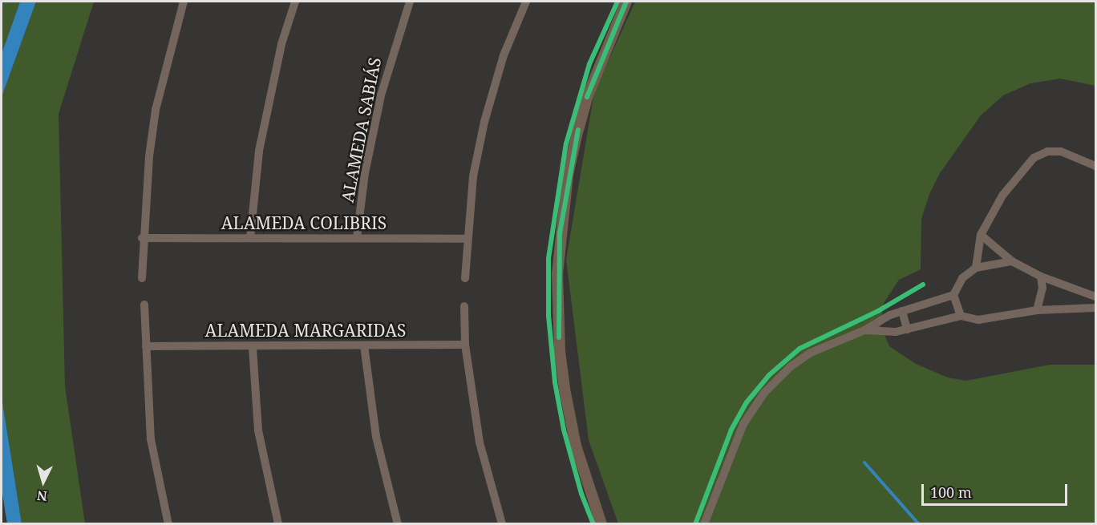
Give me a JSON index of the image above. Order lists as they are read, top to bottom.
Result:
{
  "streets": {
    "street": ["ALAMEDA SABIÁS", "ALAMEDA COLIBRIS", "ALAMEDA MARGARIDAS"]
  },
  "crossings": [
    ["ALAMEDA SABIÁS", "ALAMEDA COLIBRIS"]
  ],
  "scale_bar": "100 m",
  "north": "bottom"
}
